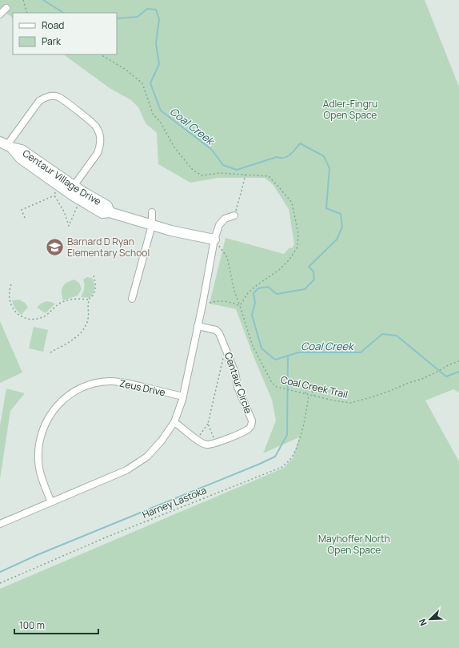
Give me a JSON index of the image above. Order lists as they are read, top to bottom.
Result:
{
  "streets": {
    "street": ["Centaur Village Drive", "Centaur Circle", "Zeus Drive"],
    "path": ["Coal Creek Trail", "Harney Lastoka"]
  },
  "crossings": [
    ["Centaur Village Drive", "Coal Creek Trail"],
    ["Coal Creek Trail", "Harney Lastoka"]
  ],
  "water": ["Coal Creek"],
  "parks": ["Adler-Fingru Open Space", "Mayhoffer North Open Space"],
  "places": {
    "school or university": ["Barnard D Ryan Elementary School"]
  },
  "legend": ["Road", "Park"],
  "scale_bar": "100 m",
  "north": "bottom left"
}
